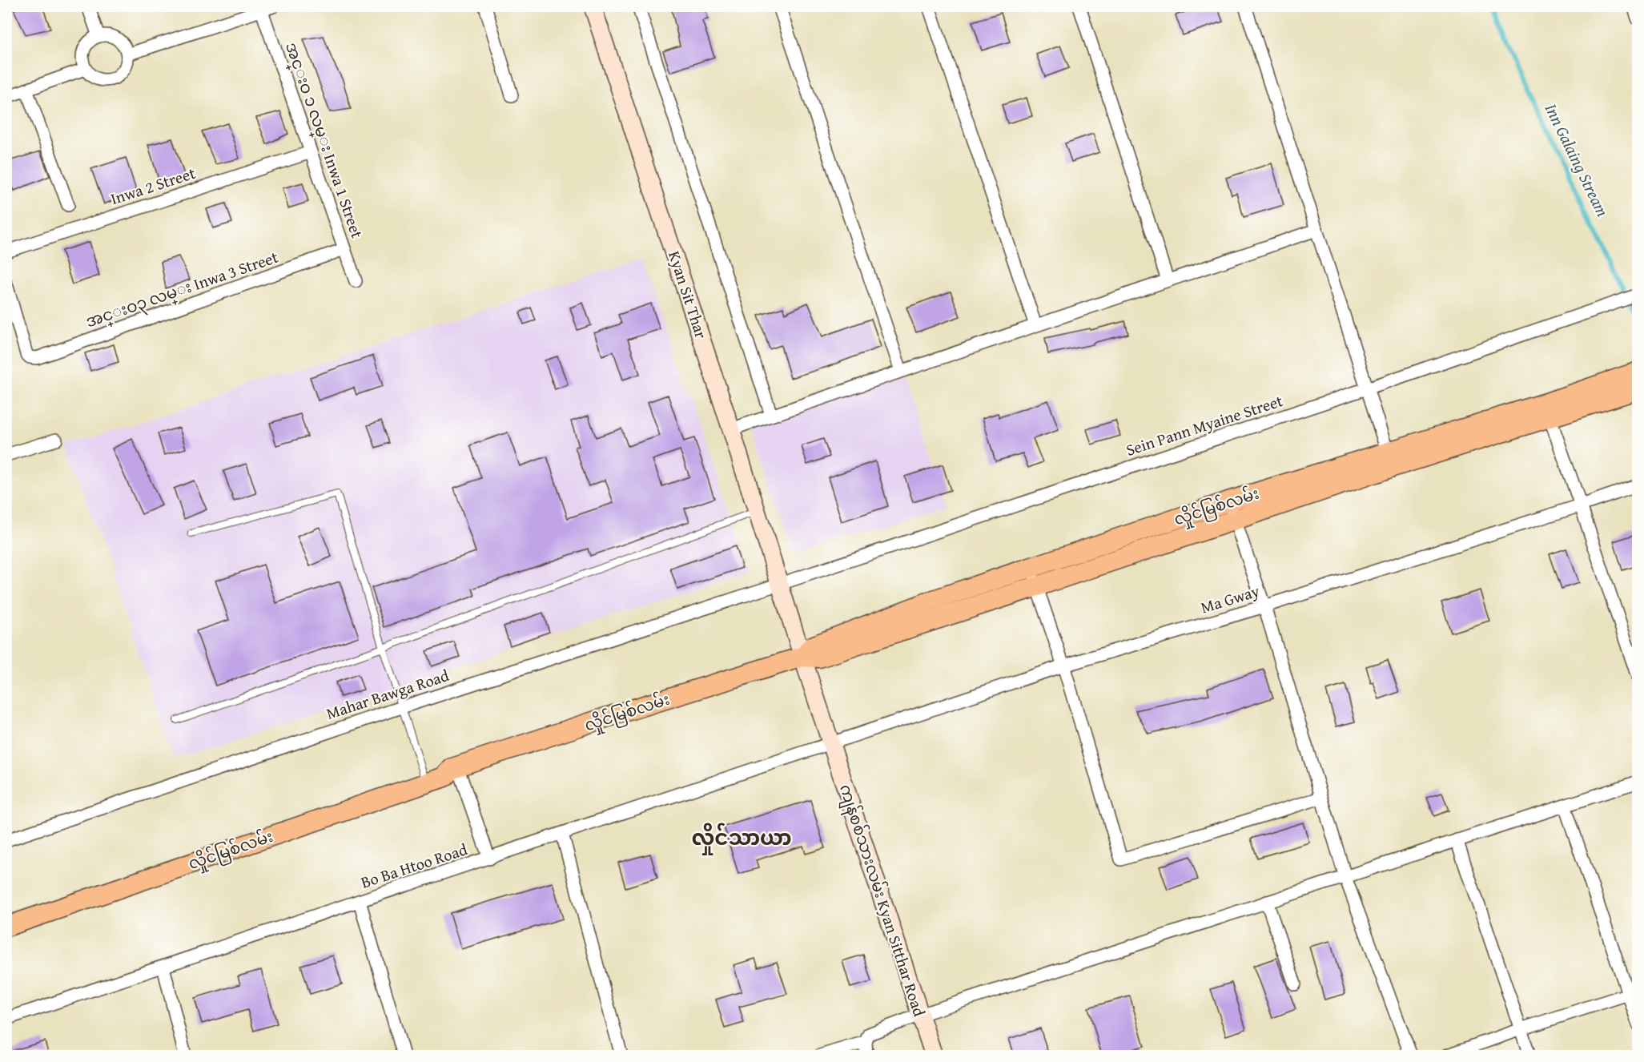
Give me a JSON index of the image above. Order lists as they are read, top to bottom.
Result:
{
  "streets": {
    "main road": ["Kyan Sit Thar", "လှိုင်မြစ်လမ်း", "ကျန်စစ်သားလမ်း Kyan Sitthar Road"],
    "street": [
      "အင္းဝ ၁ လမ္း Inwa 1 Street",
      "Inwa 2 Street",
      "အင္းဝ၃ လမ္း Inwa 3 Street",
      "Sein Pann Myaine Street",
      "Ma Gway",
      "Mahar Bawga Road",
      "Bo Ba Htoo Road"
    ]
  },
  "crossings": [
    ["အင္းဝ ၁ လမ္း Inwa 1 Street", "Inwa 2 Street"],
    ["အင္းဝ ၁ လမ္း Inwa 1 Street", "အင္းဝ၃ လမ္း Inwa 3 Street"],
    ["Kyan Sit Thar", "Sein Pann Myaine Street"],
    ["Kyan Sit Thar", "လှိုင်မြစ်လမ်း"],
    ["Kyan Sit Thar", "Mahar Bawga Road"],
    ["Kyan Sit Thar", "ကျန်စစ်သားလမ်း Kyan Sitthar Road"],
    ["Sein Pann Myaine Street", "Mahar Bawga Road"],
    ["လှိုင်မြစ်လမ်း", "ကျန်စစ်သားလမ်း Kyan Sitthar Road"],
    ["Ma Gway", "Bo Ba Htoo Road"],
    ["Ma Gway", "ကျန်စစ်သားလမ်း Kyan Sitthar Road"],
    ["Bo Ba Htoo Road", "ကျန်စစ်သားလမ်း Kyan Sitthar Road"]
  ],
  "districts": ["လှိုင်သာယာ"],
  "water": ["Inn Galaing Stream"]
}
